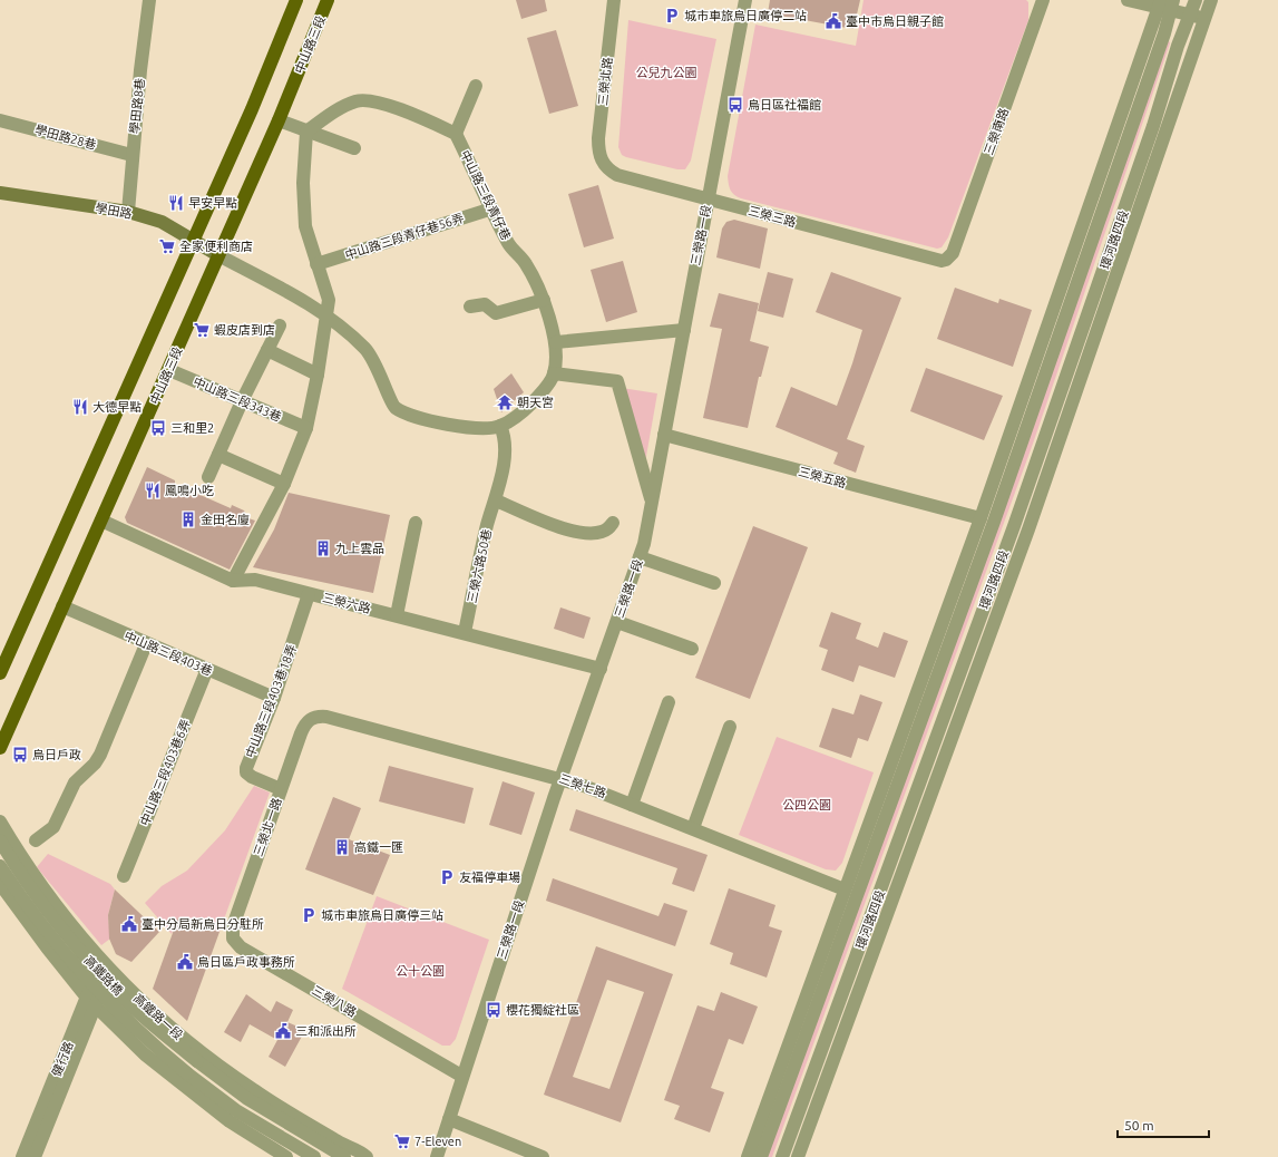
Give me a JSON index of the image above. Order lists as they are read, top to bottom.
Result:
{
  "streets": {
    "main road": ["中山路三段", "學田路"],
    "street": [
      "三榮北路",
      "學田路8巷",
      "三榮南路",
      "學田路28巷",
      "中山路三段青仔巷",
      "三榮三路",
      "三榮路一段",
      "中山路三段青仔巷56弄",
      "環河路四段",
      "中山路三段343巷",
      "三榮五路",
      "三榮六路50巷",
      "三榮六路",
      "中山路三段403巷",
      "中山路三段403巷18弄",
      "中山路三段403巷6弄",
      "三榮七路",
      "三榮北一路",
      "高鐵路橋",
      "三榮八路",
      "高鐵路一段",
      "健行路"
    ]
  },
  "crossings": [
    ["中山路三段", "學田路"],
    ["中山路三段", "中山路三段343巷"],
    ["中山路三段", "三榮六路"],
    ["中山路三段", "中山路三段403巷"],
    ["三榮北路", "三榮三路"],
    ["學田路8巷", "學田路28巷"],
    ["學田路8巷", "學田路"],
    ["三榮南路", "三榮三路"],
    ["中山路三段青仔巷", "中山路三段青仔巷56弄"],
    ["三榮三路", "三榮路一段"],
    ["三榮路一段", "三榮五路"],
    ["三榮路一段", "三榮六路"],
    ["三榮路一段", "三榮七路"],
    ["三榮路一段", "三榮八路"],
    ["三榮六路50巷", "三榮六路"],
    ["三榮六路", "中山路三段403巷18弄"],
    ["中山路三段403巷", "中山路三段403巷18弄"],
    ["中山路三段403巷", "中山路三段403巷6弄"],
    ["中山路三段403巷18弄", "三榮北一路"],
    ["三榮七路", "三榮北一路"],
    ["三榮北一路", "三榮八路"],
    ["高鐵路一段", "健行路"]
  ],
  "parks": ["公兒九公園", "公四公園", "公十公園"],
  "places": {
    "parking": ["城市車旅烏日廣停二站", "友福停車場", "城市車旅烏日廣停三站"],
    "public building": [
      "臺中市烏日親子館",
      "臺中分局新烏日分駐所",
      "烏日區戶政事務所",
      "三和派出所"
    ],
    "bus stop": [
      "烏日區社福館",
      "三和里2",
      "烏日戶政",
      "櫻花獨綻社區"
    ],
    "restaurant": ["早安早點", "大德早點", "鳳鳴小吃"],
    "supermarket": ["全家便利商店", "蝦皮店到店", "7-Eleven"],
    "temple": ["朝天宮"],
    "building": ["金田名廈", "九上雲品", "高鐵一匯"]
  },
  "scale_bar": "50 m"
}
